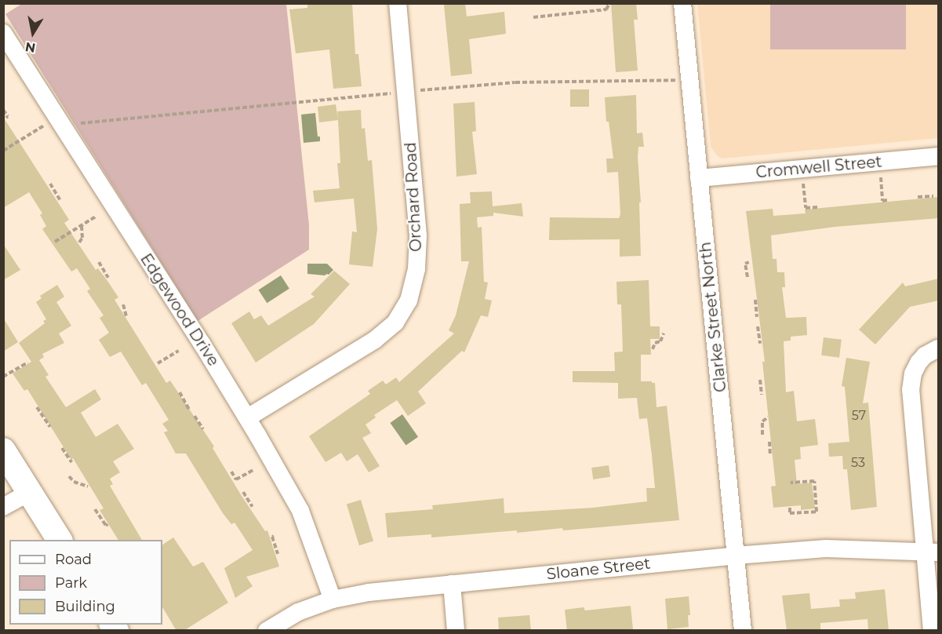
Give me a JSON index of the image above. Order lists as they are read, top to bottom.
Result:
{
  "streets": {
    "street": [
      "Cromwell Street",
      "Orchard Road",
      "Edgewood Drive",
      "Clarke Street North",
      "Sloane Street"
    ]
  },
  "crossings": [
    ["Cromwell Street", "Clarke Street North"],
    ["Orchard Road", "Edgewood Drive"],
    ["Edgewood Drive", "Sloane Street"],
    ["Clarke Street North", "Sloane Street"]
  ],
  "house_numbers": ["57", "53"],
  "legend": ["Road", "Park", "Building"],
  "north": "bottom"
}
